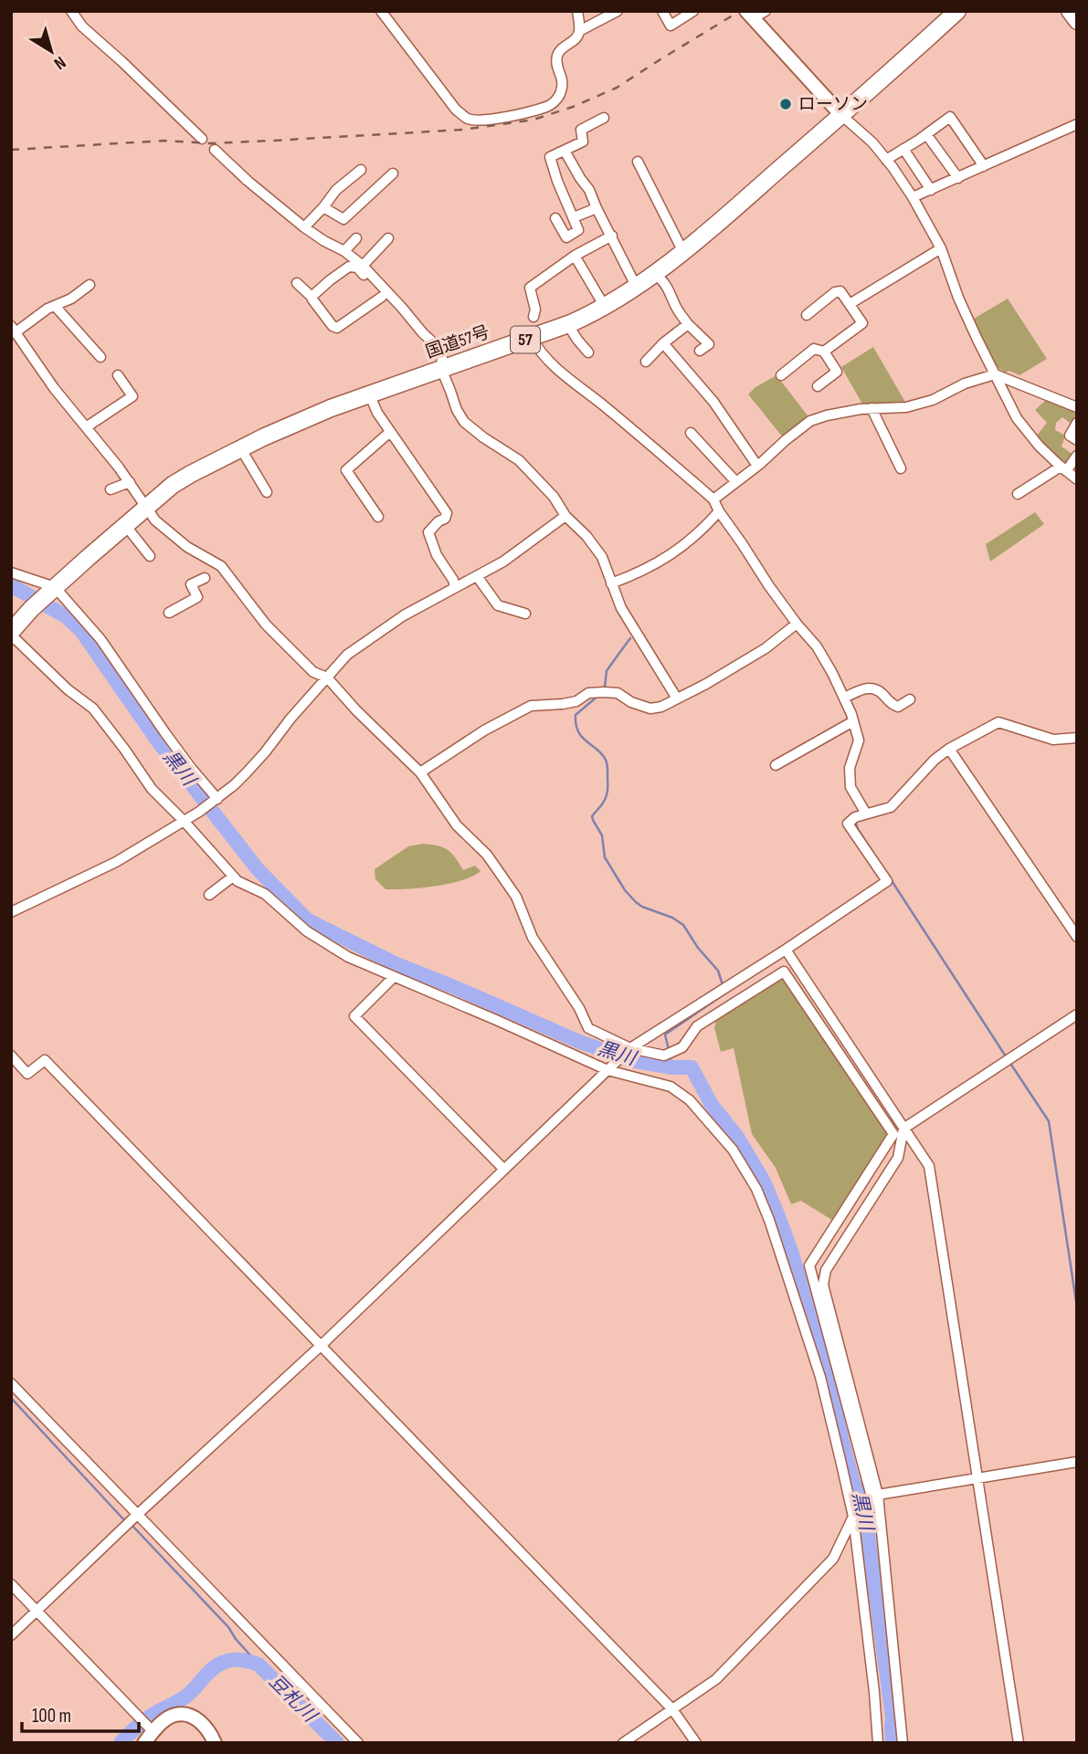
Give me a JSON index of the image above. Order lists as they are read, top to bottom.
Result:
{
  "streets": {
    "highway": ["57", "国道57号"]
  },
  "water": ["黒川", "豆札川"],
  "places": ["ローソン"],
  "scale_bar": "100 m",
  "north": "bottom right"
}
